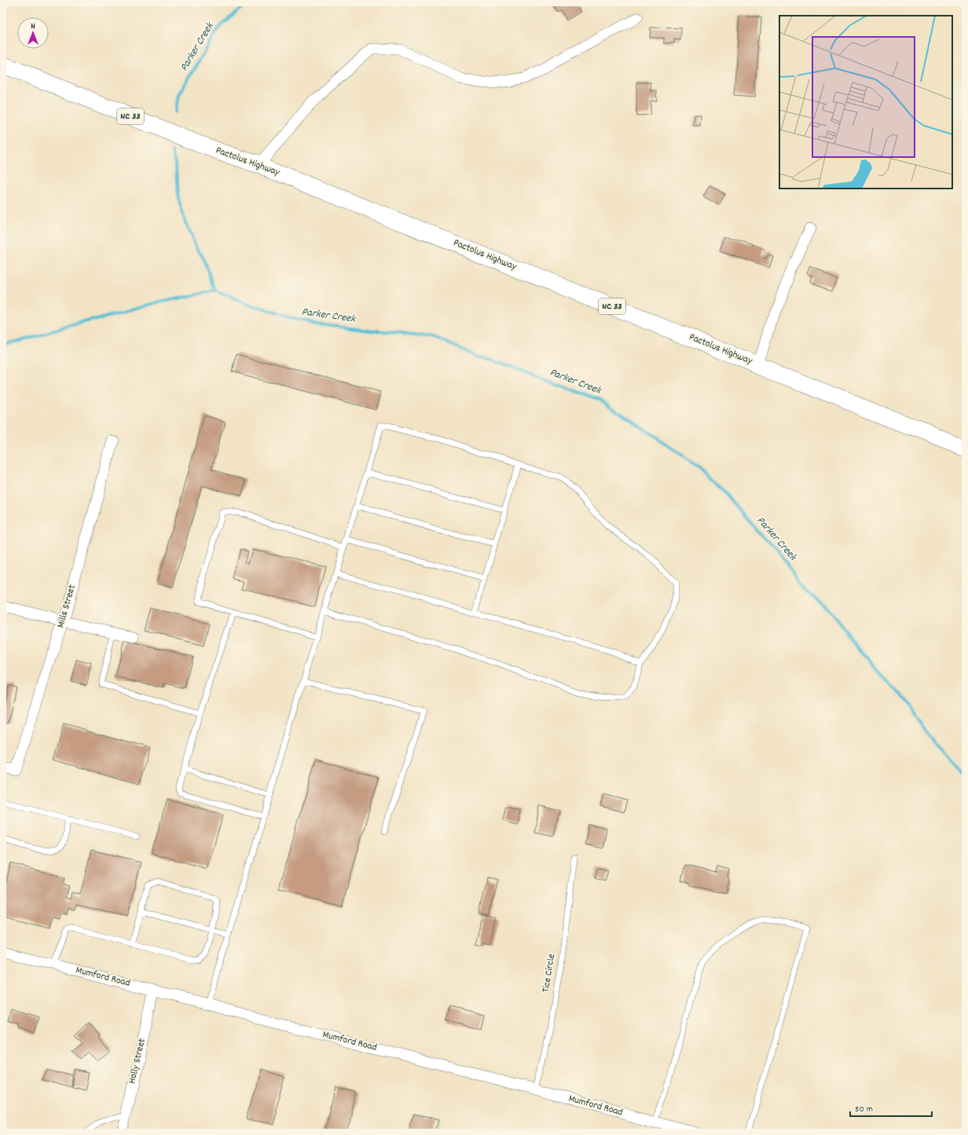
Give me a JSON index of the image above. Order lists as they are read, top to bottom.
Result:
{
  "streets": {
    "main road": ["NC 33", "Pactolus Highway"],
    "street": ["Mills Street", "Mumford Road", "Holly Street"],
    "lane": ["Tice Circle"]
  },
  "crossings": [
    ["Tice Circle", "Mumford Road"],
    ["Mumford Road", "Holly Street"]
  ],
  "water": ["Parker Creek"],
  "scale_bar": "50 m",
  "north": "top"
}
